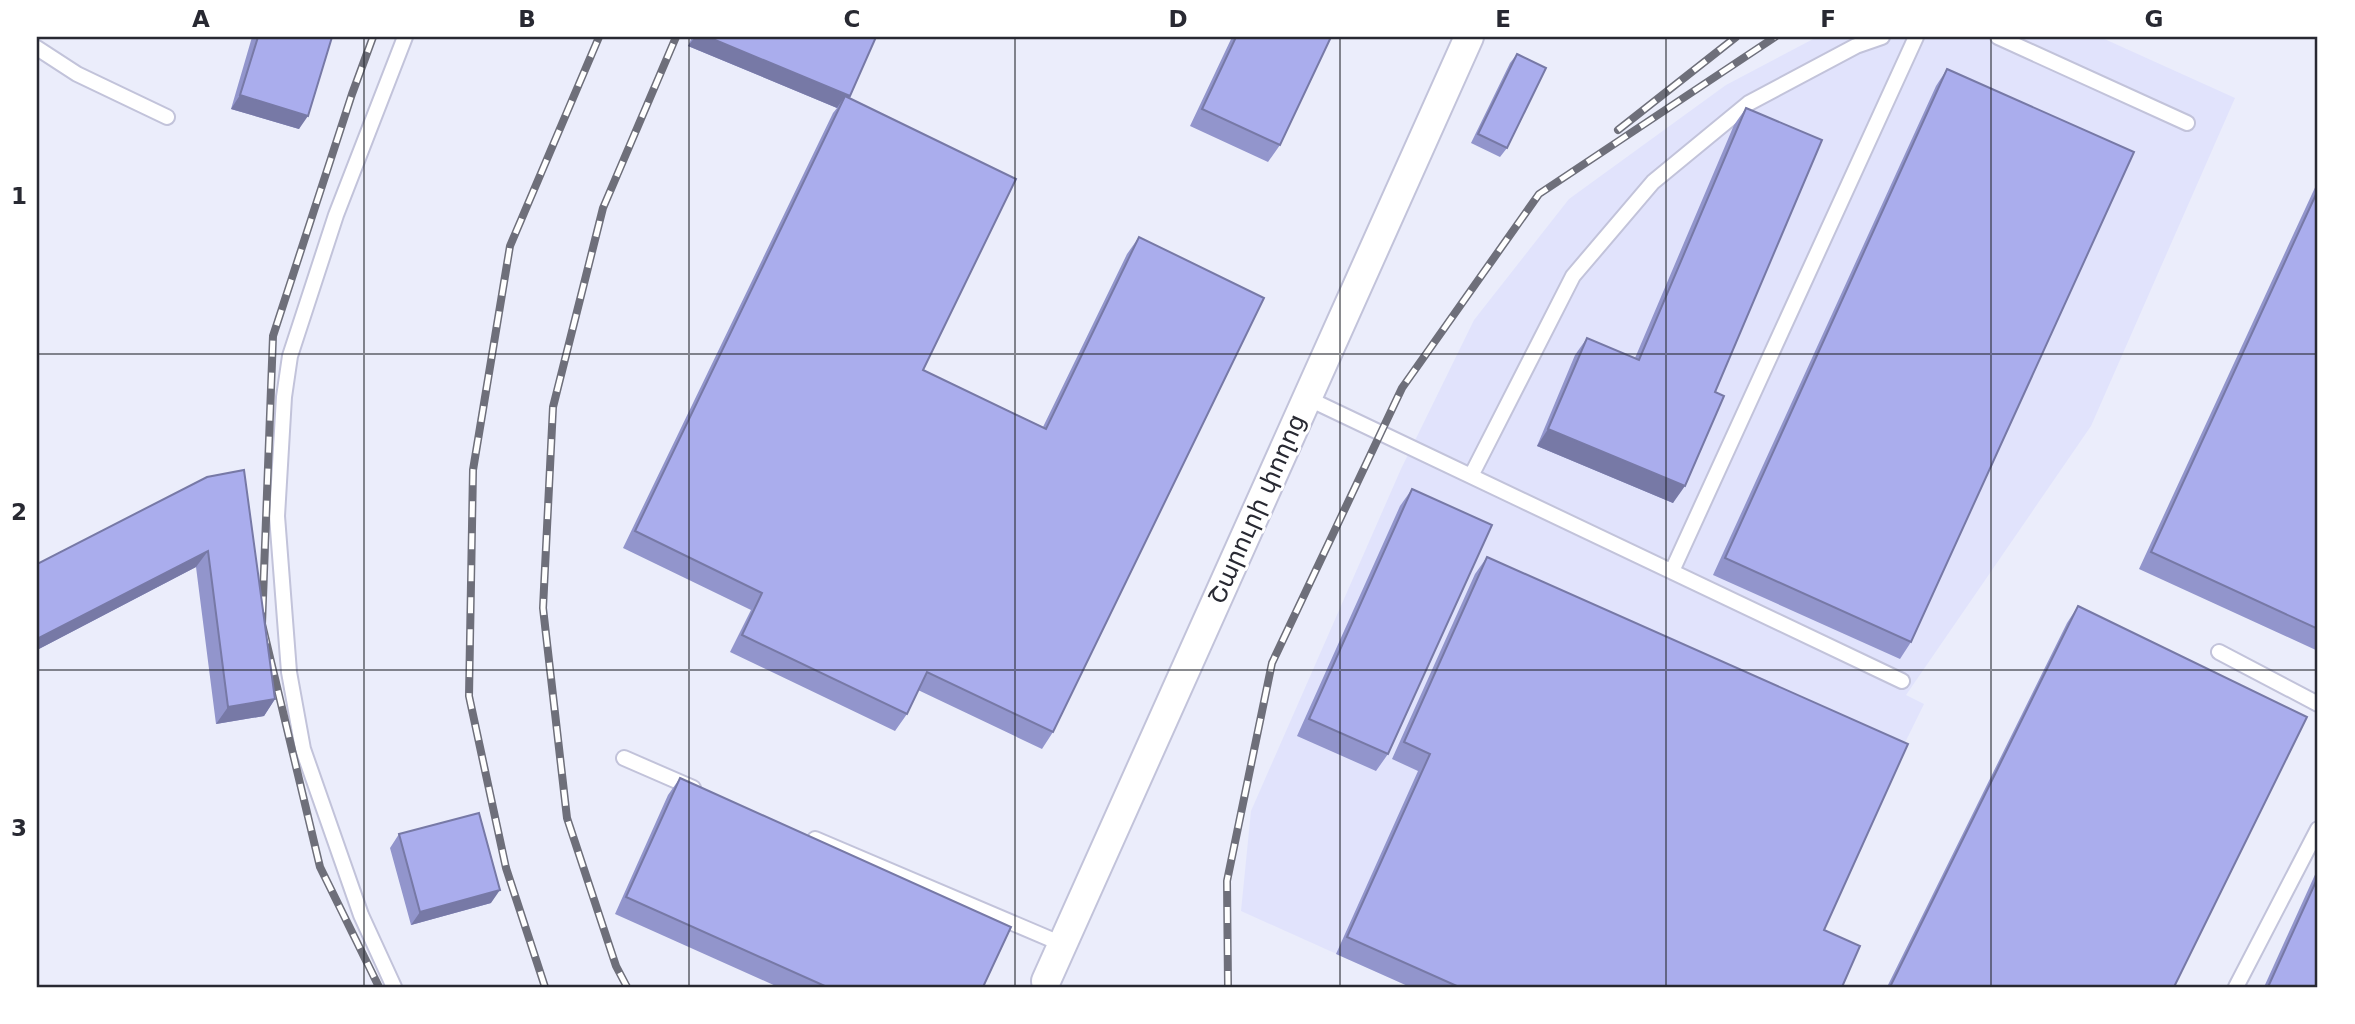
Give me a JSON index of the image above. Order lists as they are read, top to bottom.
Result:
{
  "streets": {
    "street": ["Շարուրի փողոց"]
  },
  "grid": {
    "columns": [
      "A",
      "B",
      "C",
      "D",
      "E",
      "F",
      "G"
    ],
    "rows": ["1", "2", "3"]
  }
}
